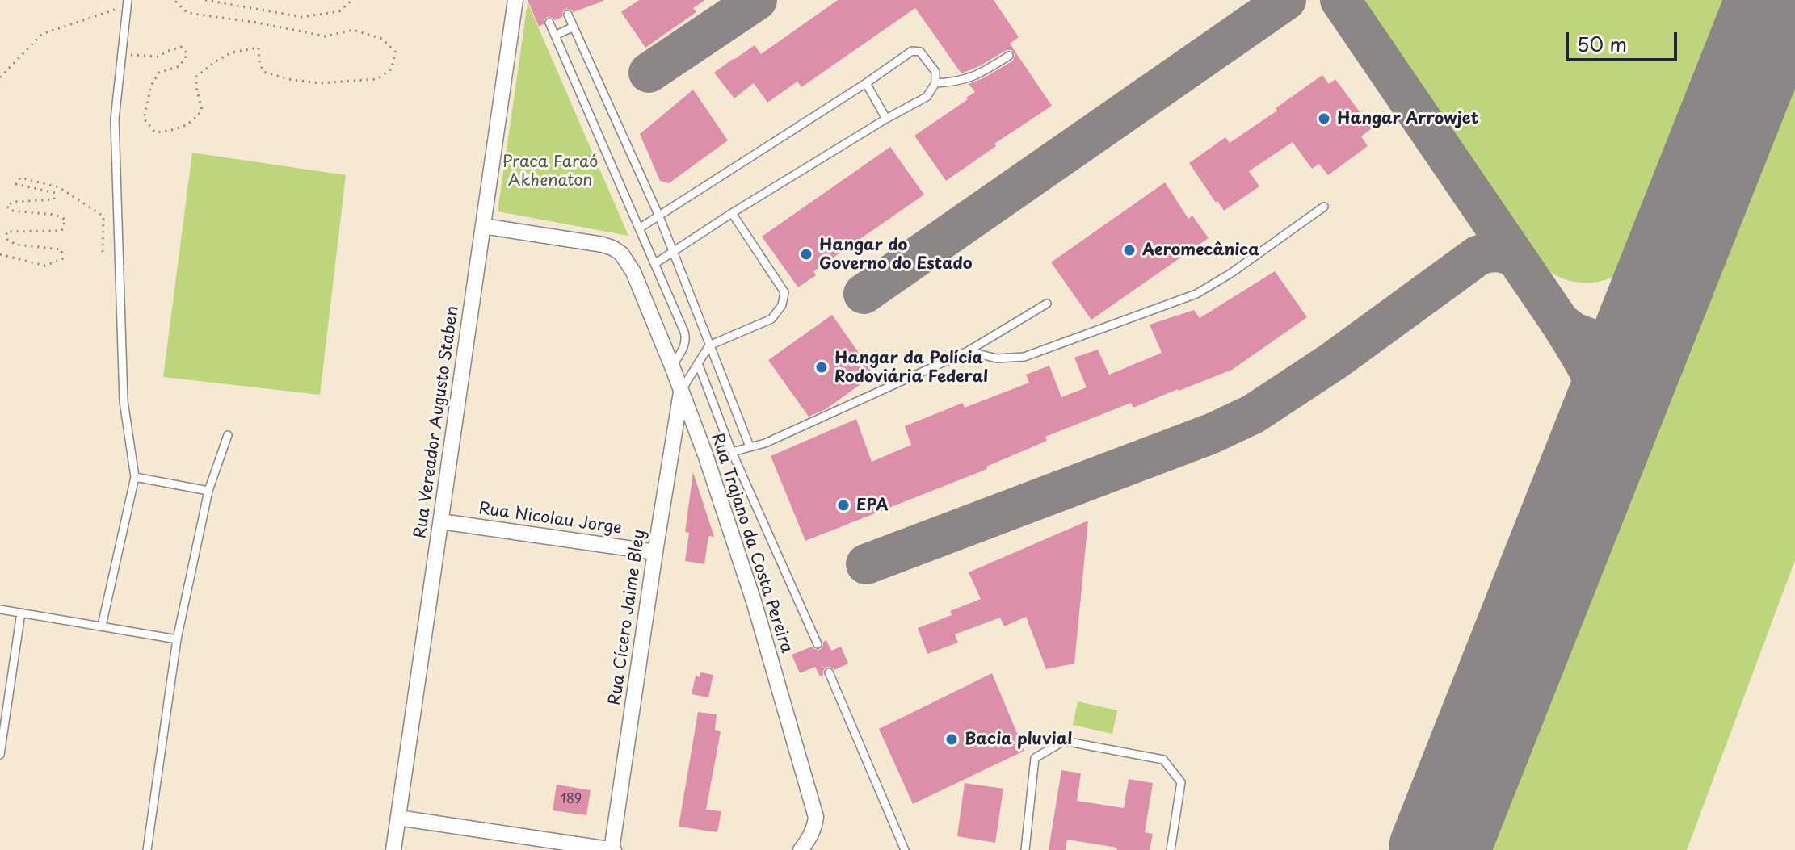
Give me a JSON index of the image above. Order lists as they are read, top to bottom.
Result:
{
  "streets": {
    "street": [
      "Rua Vereador Augusto Staben",
      "Rua Nicolau Jorge",
      "Rua Trajano da Costa Pereira",
      "Rua Cícero Jaime Bley"
    ]
  },
  "crossings": [
    ["Rua Vereador Augusto Staben", "Rua Nicolau Jorge"],
    ["Rua Vereador Augusto Staben", "Rua Trajano da Costa Pereira"],
    ["Rua Nicolau Jorge", "Rua Cícero Jaime Bley"],
    ["Rua Trajano da Costa Pereira", "Rua Cícero Jaime Bley"]
  ],
  "parks": ["Praca Faraó Akhenaton"],
  "places": [
    "Hangar Arrowjet",
    "Aeromecânica",
    "Hangar do Governo do Estado",
    "Hangar da Polícia Rodoviária Federal",
    "EPA",
    "Bacia pluvial"
  ],
  "house_numbers": ["189"],
  "scale_bar": "50 m"
}
